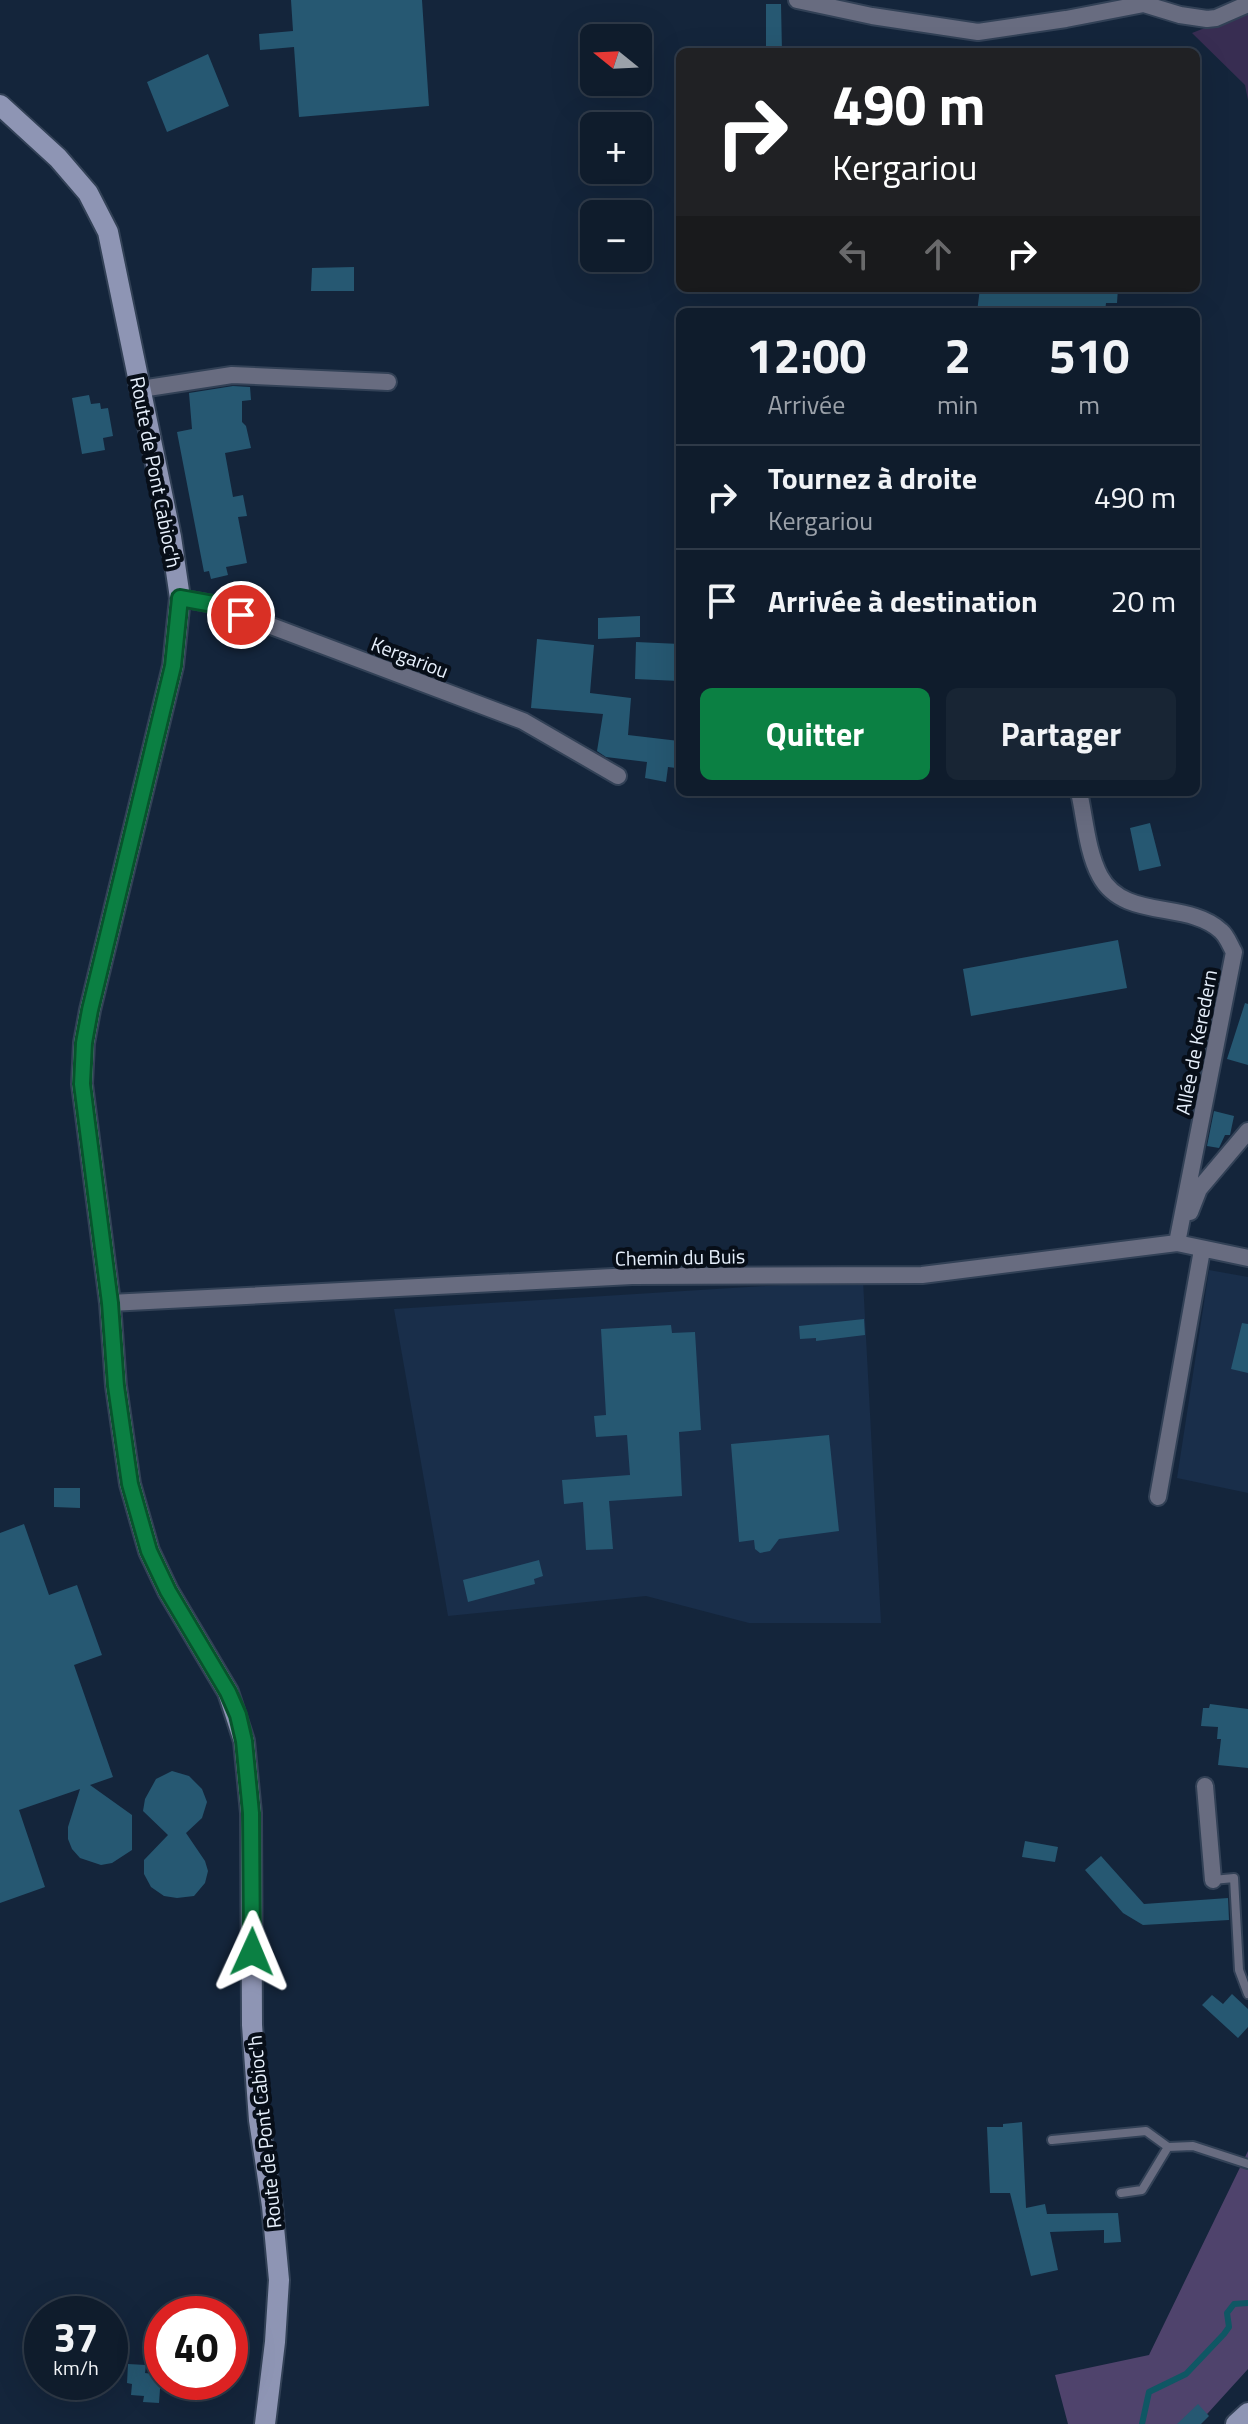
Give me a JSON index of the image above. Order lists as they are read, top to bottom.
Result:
{
  "streets": {
    "street": [
      "Route de Pont Cabioc'h",
      "Kergariou",
      "Allée de Keredern",
      "Chemin du Buis"
    ]
  },
  "crossings": [
    ["Route de Pont Cabioc'h", "Kergariou"],
    ["Route de Pont Cabioc'h", "Chemin du Buis"],
    ["Allée de Keredern", "Chemin du Buis"]
  ],
  "north": "left",
  "page": {
    "map_buttons": ["+", "−"],
    "turn": ["490 m", "Kergariou"],
    "eta": [
      "12:00",
      "Arrivée",
      "2",
      "min",
      "510",
      "m"
    ],
    "list": [
      {
        "name": "Tournez à droite",
        "note": "Kergariou",
        "value": "490 m"
      },
      {
        "name": "Arrivée à destination",
        "value": "20 m"
      }
    ],
    "buttons": ["Quitter", "Partager"],
    "speed": "37 km/h",
    "limit": "40"
  }
}
